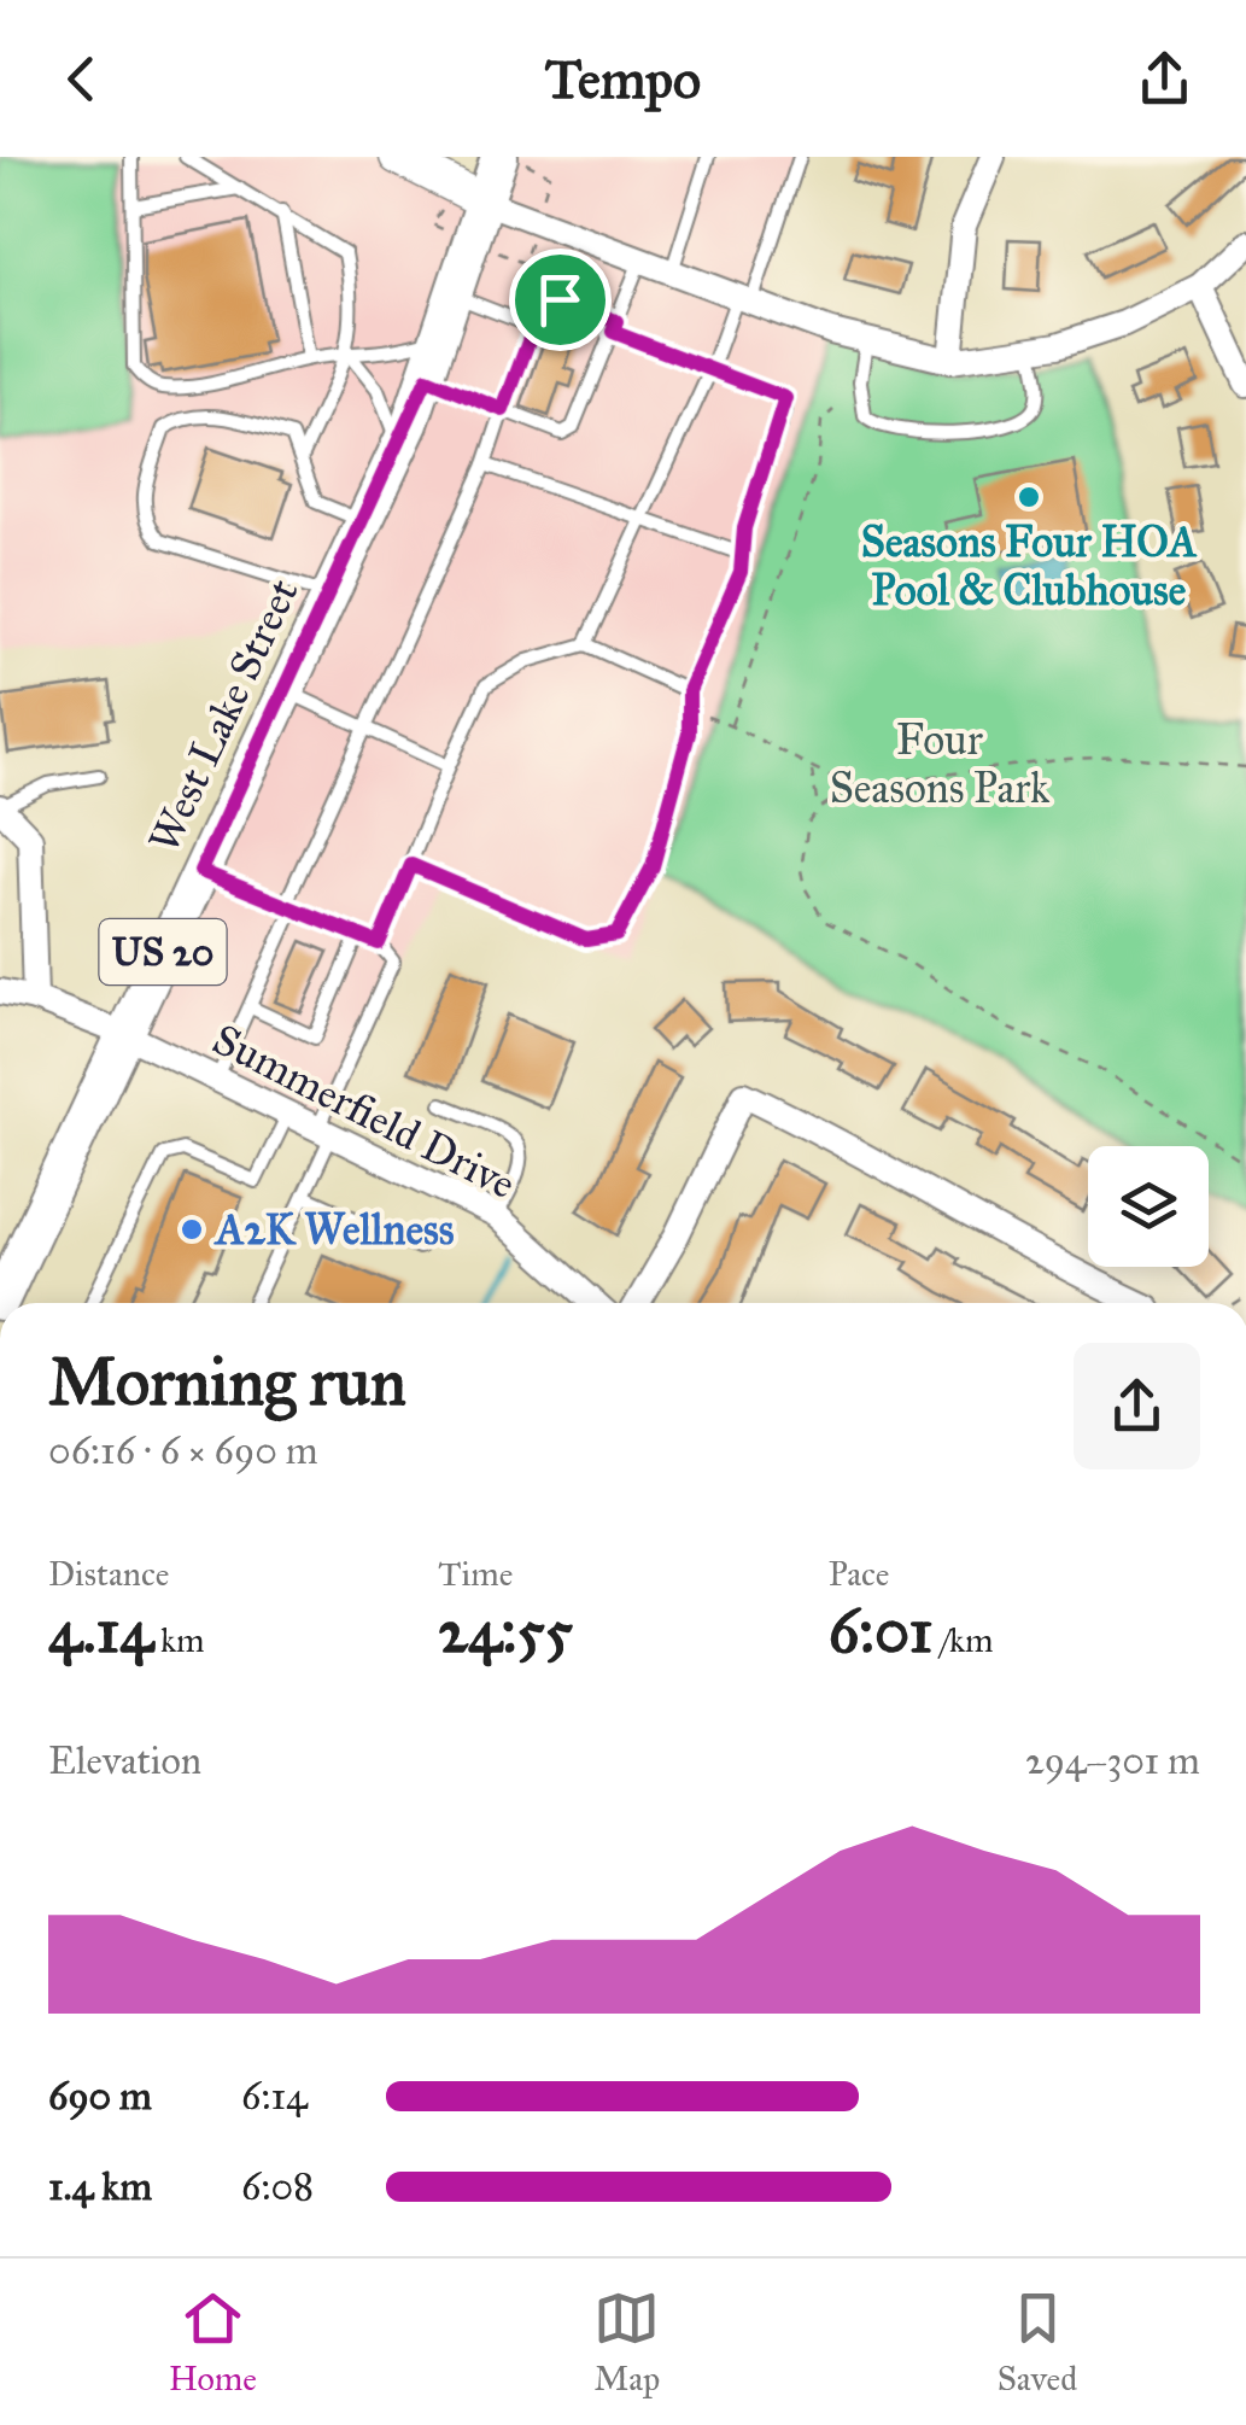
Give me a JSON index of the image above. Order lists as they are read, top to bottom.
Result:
{
  "streets": {
    "main road": ["West Lake Street", "US 20"],
    "street": ["Summerfield Drive"]
  },
  "crossings": [
    ["West Lake Street", "Summerfield Drive"]
  ],
  "parks": ["Four Seasons Park"],
  "places": ["Seasons Four HOA Pool & Clubhouse", "A2K Wellness"],
  "page": {
    "header": "Tempo",
    "heading": ["Morning run", "06:16 · 6 × 690 m"],
    "stats": [
      ["Distance", "4.14 km"],
      ["Time", "24:55"],
      ["Pace", "6:01 /km"]
    ],
    "chart": ["Elevation", "294–301 m"],
    "list": [
      {
        "name": "690 m",
        "note": "6:14"
      },
      {
        "name": "1.4 km",
        "note": "6:08"
      }
    ],
    "tabs": ["Home", "Map", "Saved"]
  }
}
